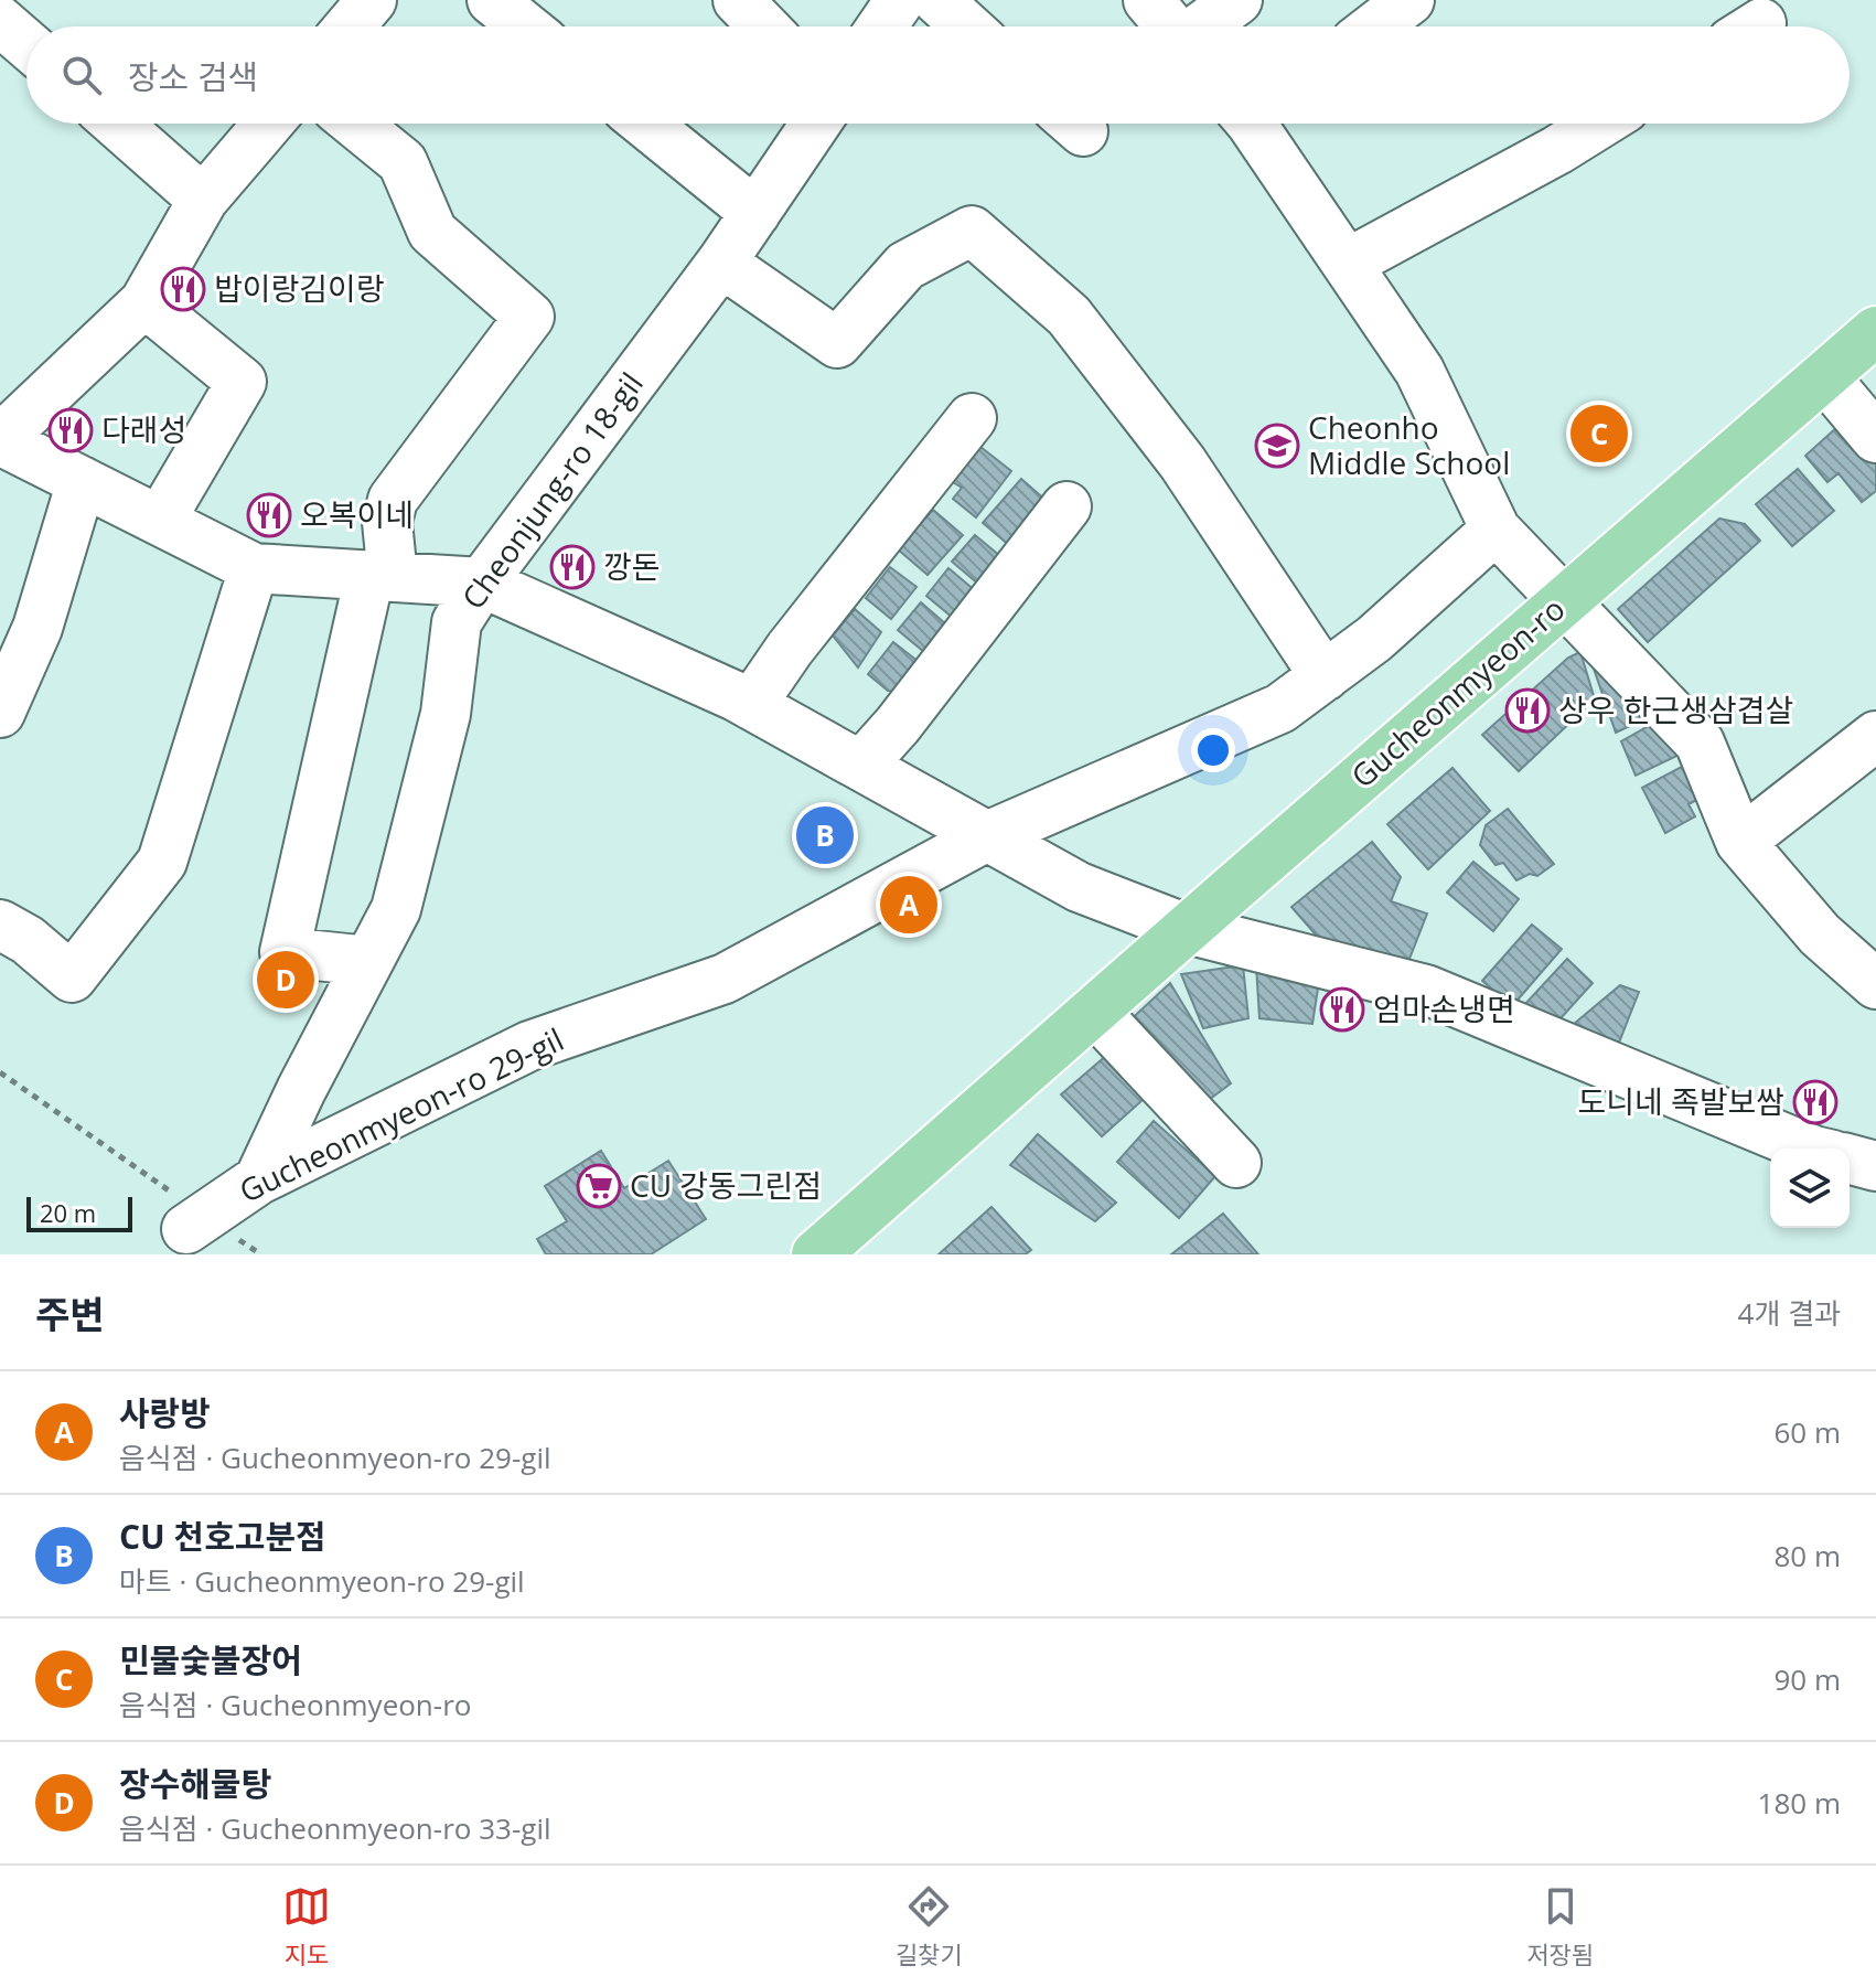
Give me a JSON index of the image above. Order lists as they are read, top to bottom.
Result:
{
  "streets": {
    "main road": ["Gucheonmyeon-ro"],
    "street": ["Cheonjung-ro 18-gil", "Gucheonmyeon-ro 29-gil"]
  },
  "crossings": [
    ["Cheonjung-ro 18-gil", "Gucheonmyeon-ro 29-gil"]
  ],
  "places": {
    "restaurant": [
      "밥이랑김이랑",
      "다래성",
      "오복이네",
      "깡돈",
      "상우 한근생삼겹살",
      "엄마손냉면",
      "도니네 족발보쌈"
    ],
    "school or university": ["Cheonho Middle School"],
    "supermarket": ["CU 강동그린점"]
  },
  "scale_bar": "20 m",
  "page": {
    "search": "장소 검색",
    "pins": [
      "C",
      "B",
      "A",
      "D"
    ],
    "scale": "20 m",
    "heading": ["주변", "4개 결과"],
    "list": [
      {
        "mark": "A",
        "name": "사랑방",
        "note": "음식점 · Gucheonmyeon-ro 29-gil",
        "value": "60 m"
      },
      {
        "mark": "B",
        "name": "CU 천호고분점",
        "note": "마트 · Gucheonmyeon-ro 29-gil",
        "value": "80 m"
      },
      {
        "mark": "C",
        "name": "민물숯불장어",
        "note": "음식점 · Gucheonmyeon-ro",
        "value": "90 m"
      },
      {
        "mark": "D",
        "name": "장수해물탕",
        "note": "음식점 · Gucheonmyeon-ro 33-gil",
        "value": "180 m"
      }
    ],
    "nav": ["지도", "길찾기", "저장됨"]
  }
}
